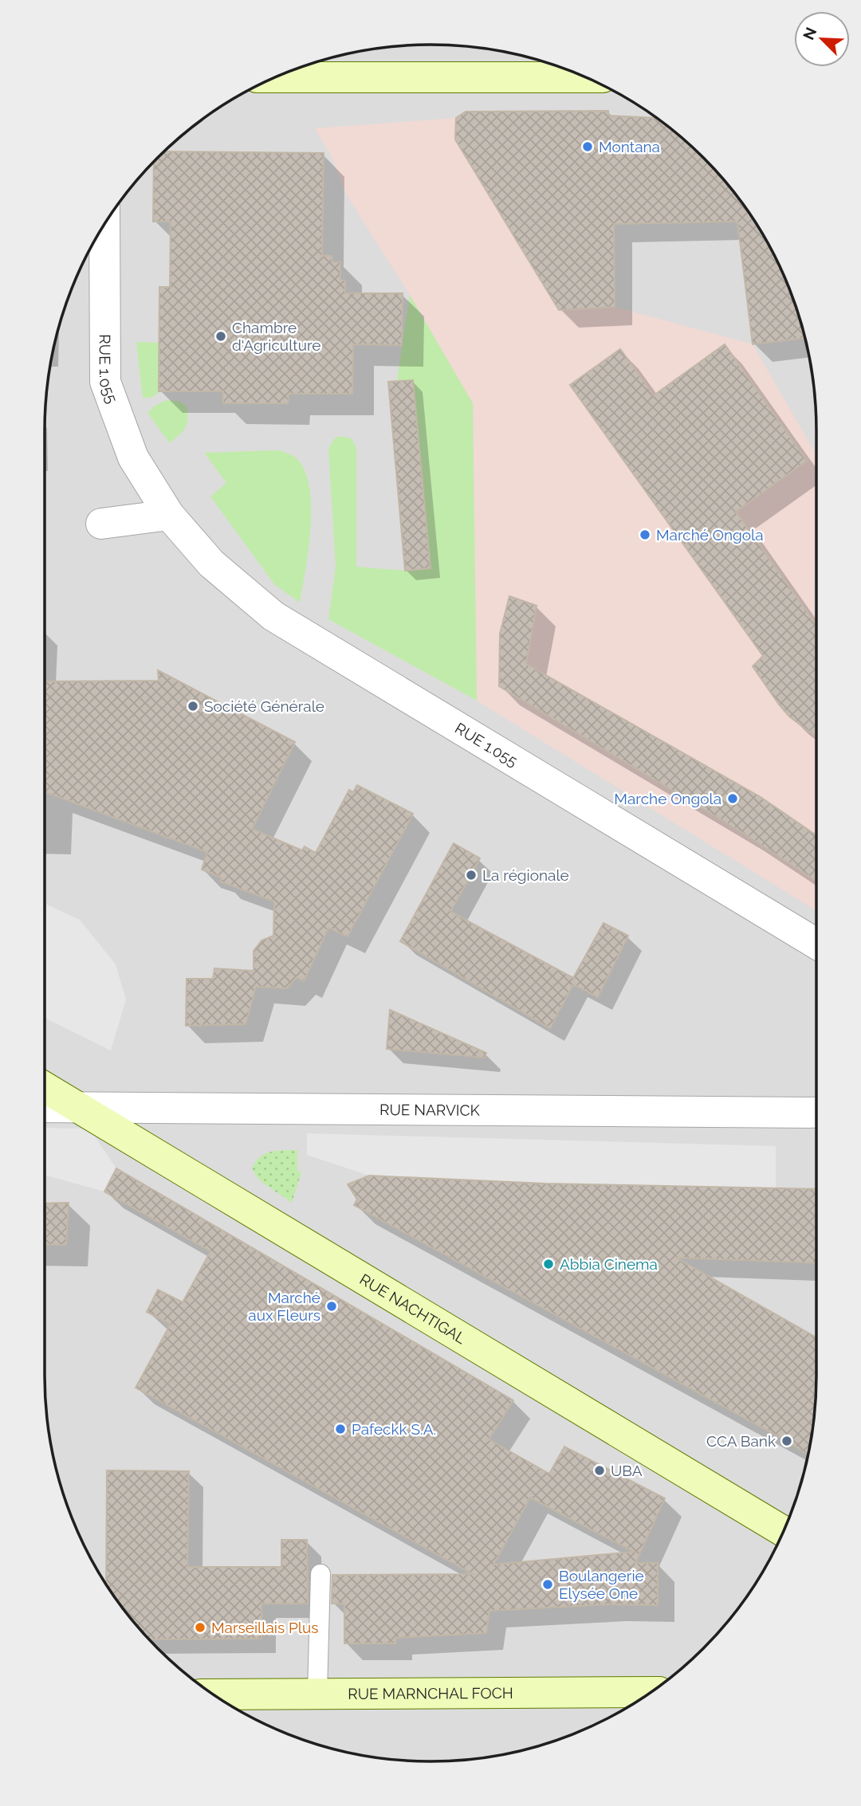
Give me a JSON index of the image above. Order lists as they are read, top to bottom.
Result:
{
  "streets": {
    "main road": ["RUE NACHTIGAL", "RUE MARNCHAL FOCH"],
    "street": ["RUE 1.055", "RUE NARVICK"]
  },
  "crossings": [
    ["RUE NARVICK", "RUE NACHTIGAL"]
  ],
  "places": [
    "Montana",
    "Chambre d'Agriculture",
    "Marché Ongola",
    "Société Générale",
    "Marche Ongola",
    "La régionale",
    "Abbia Cinema",
    "Marché aux Fleurs",
    "Pafeckk S.A.",
    "CCA Bank",
    "UBA",
    "Boulangerie Elysée One",
    "Marseillais Plus"
  ],
  "north": "top left"
}
